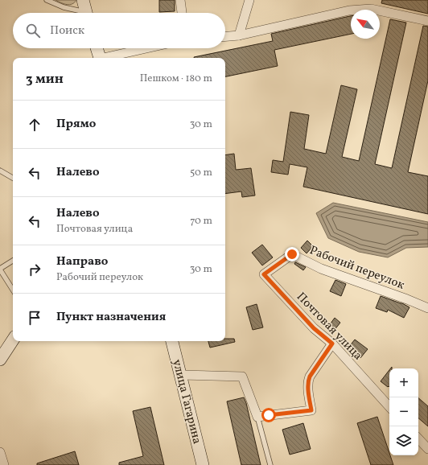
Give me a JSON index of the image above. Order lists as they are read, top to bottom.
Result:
{
  "streets": {
    "main road": ["улица Гагарина"],
    "street": ["Рабочий переулок", "Почтовая улица"]
  },
  "crossings": [
    ["Рабочий переулок", "Почтовая улица"]
  ],
  "north": "top left",
  "page": {
    "search": "Поиск",
    "heading": ["3 мин", "Пешком · 180 m"],
    "list": [
      ["Прямо", "30 m"],
      ["Налево", "50 m"],
      ["Налево", "Почтовая улица", "70 m"],
      ["Направо", "Рабочий переулок", "30 m"],
      "Пункт назначения"
    ],
    "map_buttons": ["+", "−"]
  }
}
